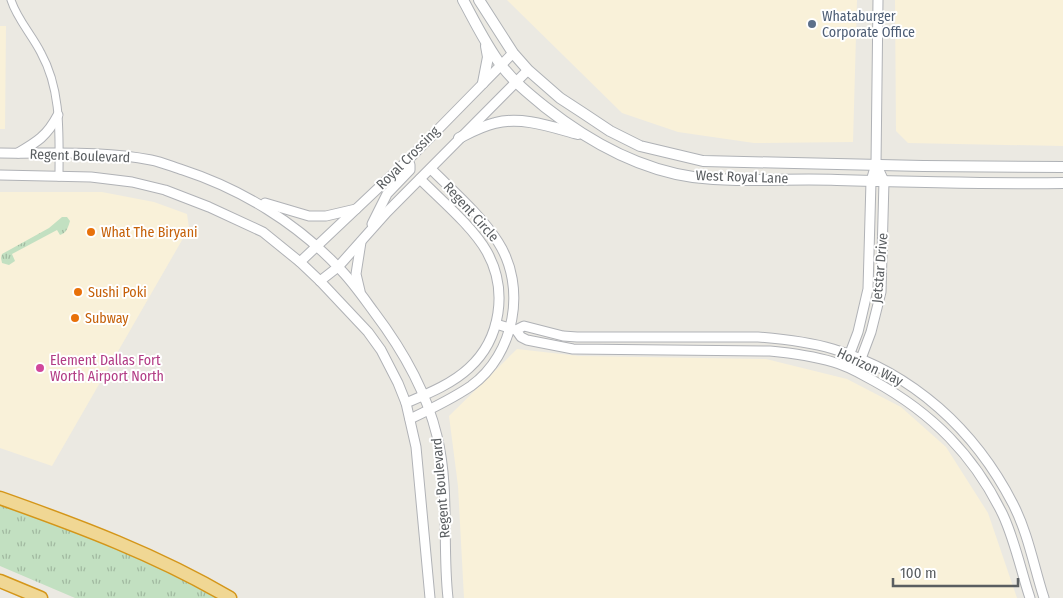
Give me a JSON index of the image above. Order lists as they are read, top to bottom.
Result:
{
  "streets": {
    "main road": ["West Royal Lane"],
    "street": [
      "Regent Boulevard",
      "Royal Crossing",
      "Regent Circle",
      "Jetstar Drive",
      "Horizon Way"
    ]
  },
  "crossings": [
    ["Regent Boulevard", "Royal Crossing"],
    ["Regent Boulevard", "Regent Circle"],
    ["Royal Crossing", "West Royal Lane"],
    ["Royal Crossing", "Regent Circle"],
    ["West Royal Lane", "Jetstar Drive"],
    ["Regent Circle", "Horizon Way"],
    ["Jetstar Drive", "Horizon Way"]
  ],
  "places": [
    "Whataburger Corporate Office",
    "What The Biryani",
    "Sushi Poki",
    "Subway",
    "Element Dallas Fort Worth Airport North"
  ],
  "scale_bar": "100 m"
}
